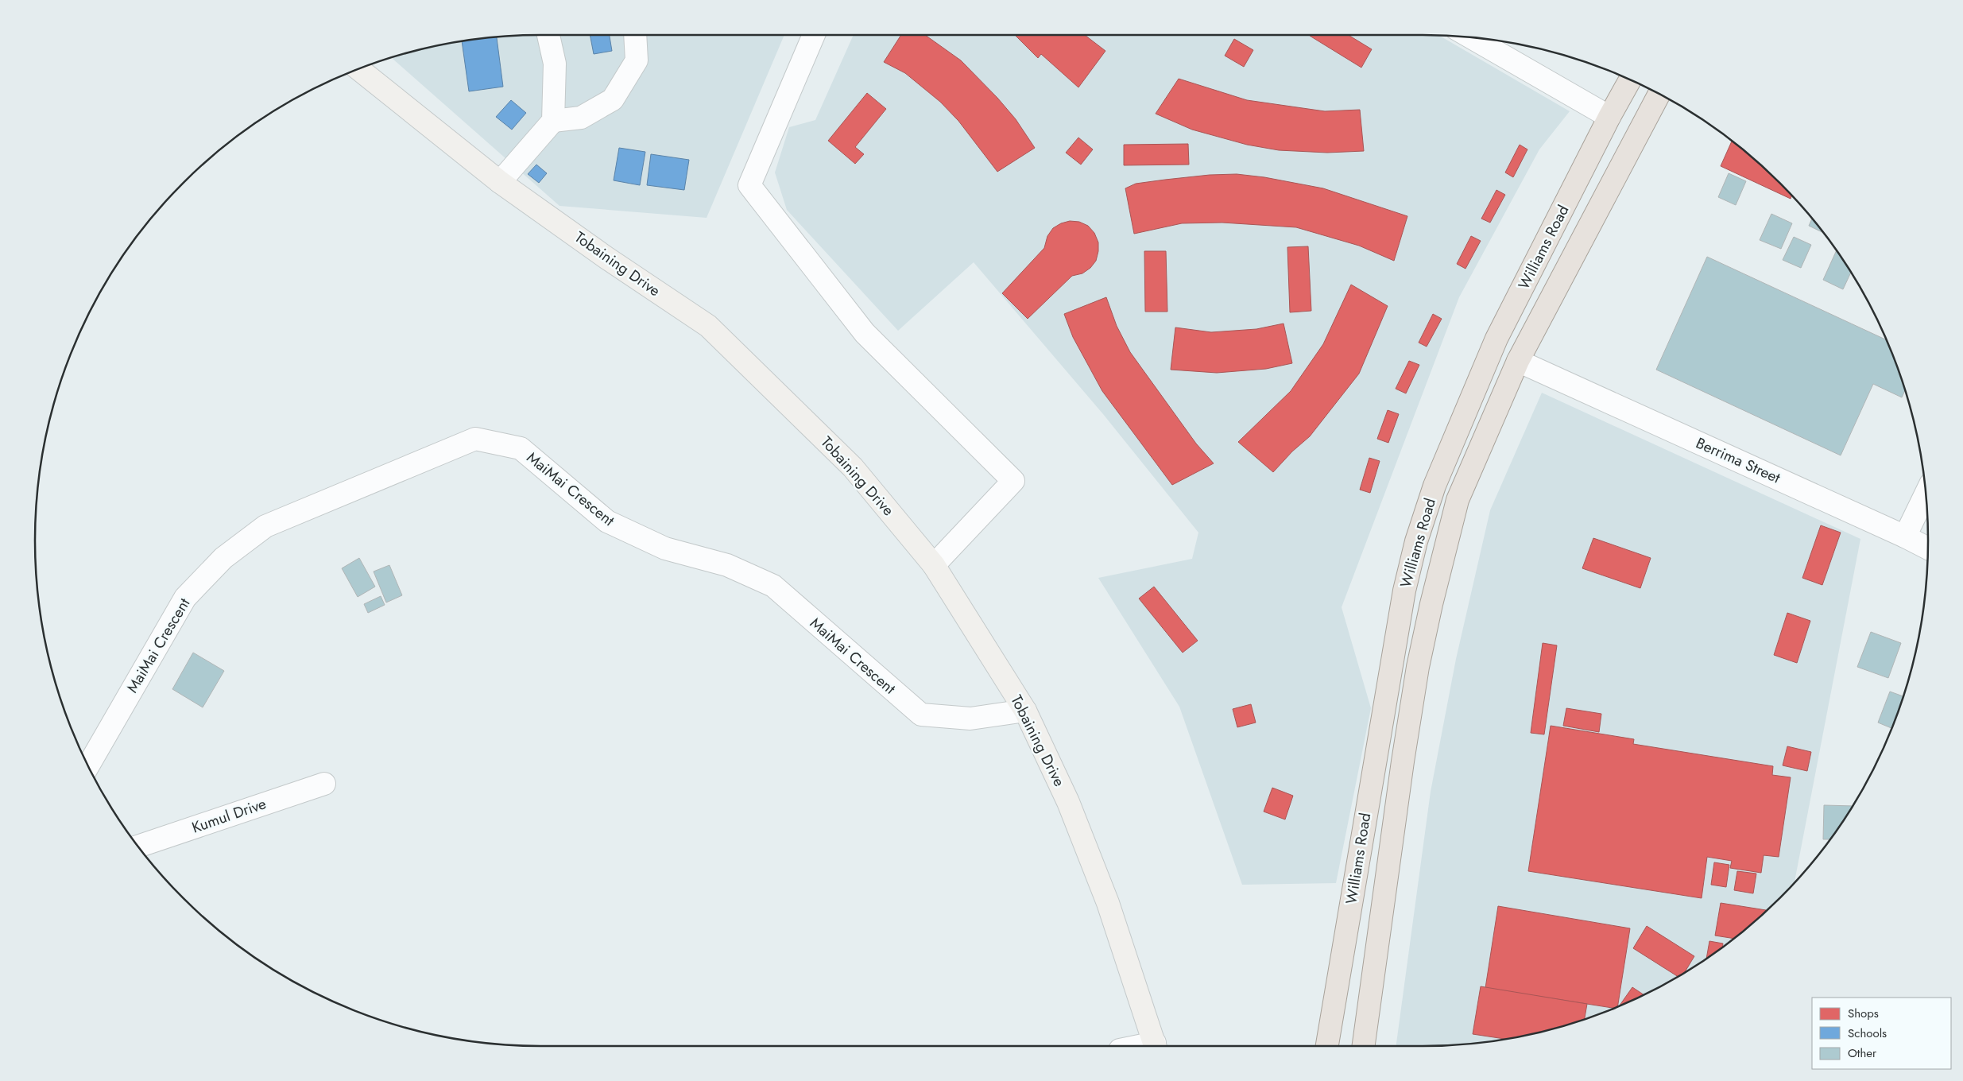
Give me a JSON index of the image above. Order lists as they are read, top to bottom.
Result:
{
  "streets": {
    "main road": ["Williams Road"],
    "street": [
      "Tobaining Drive",
      "Berrima Street",
      "MaiMai Crescent",
      "Kumul Drive"
    ]
  },
  "crossings": [
    ["Williams Road", "Berrima Street"],
    ["Tobaining Drive", "MaiMai Crescent"]
  ],
  "legend": ["Shops", "Schools", "Other"]
}
